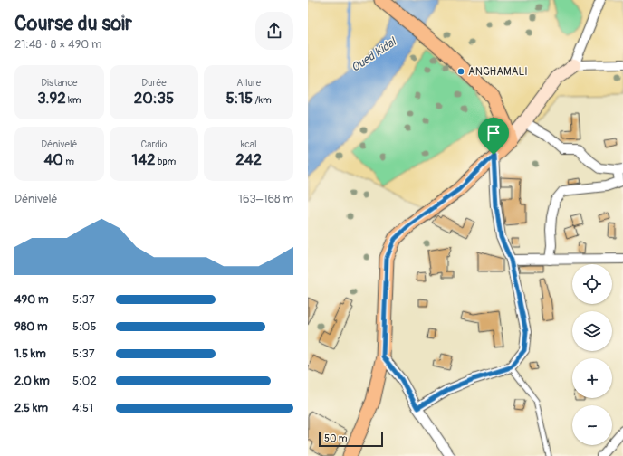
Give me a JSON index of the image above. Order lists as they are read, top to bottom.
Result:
{
  "water": ["Oued Kidal"],
  "places": ["ANGHAMALI"],
  "scale_bar": "50 m",
  "page": {
    "heading": ["Course du soir", "21:48 · 8 × 490 m"],
    "stats": [
      ["Distance", "3.92 km"],
      ["Durée", "20:35"],
      ["Allure", "5:15 /km"],
      ["Dénivelé", "40 m"],
      ["Cardio", "142 bpm"],
      ["kcal", "242"]
    ],
    "chart": ["Dénivelé", "163–168 m"],
    "map_buttons": ["+", "−"],
    "list": [
      {
        "name": "490 m",
        "note": "5:37"
      },
      {
        "name": "980 m",
        "note": "5:05"
      },
      {
        "name": "1.5 km",
        "note": "5:37"
      },
      {
        "name": "2.0 km",
        "note": "5:02"
      },
      {
        "name": "2.5 km",
        "note": "4:51"
      }
    ],
    "scale": "50 m"
  }
}
